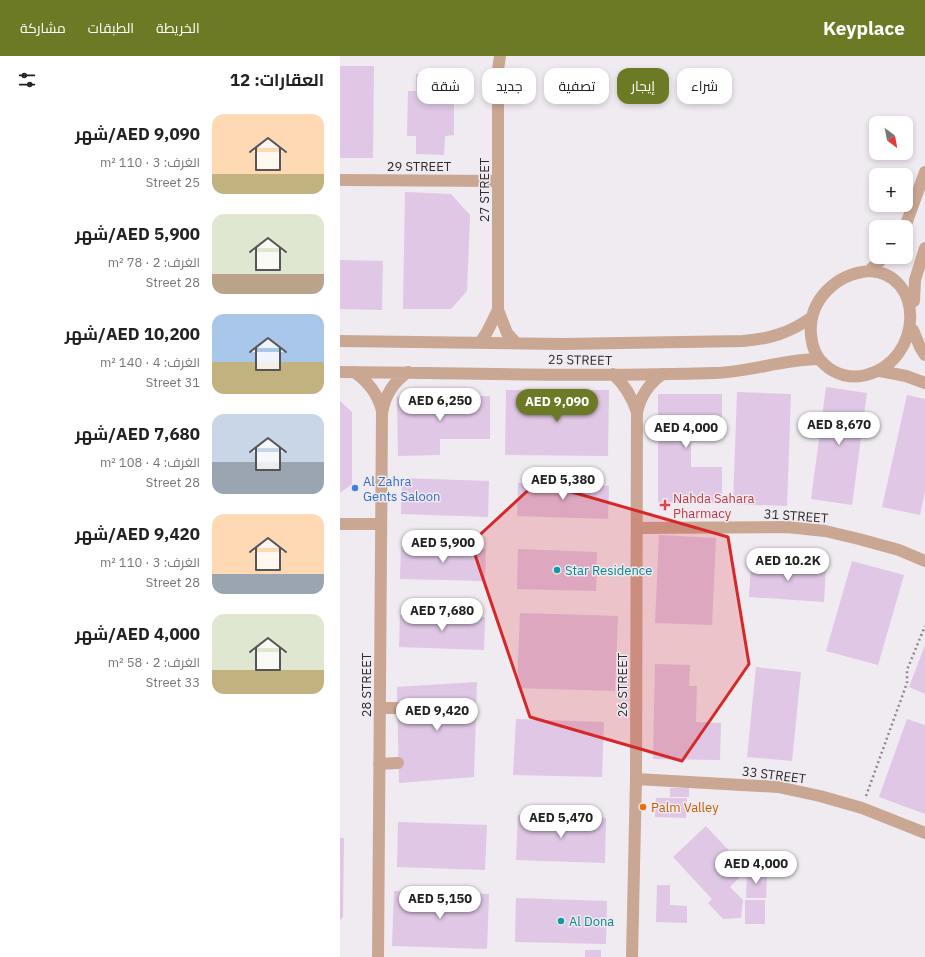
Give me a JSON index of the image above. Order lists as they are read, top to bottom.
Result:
{
  "streets": {
    "street": [
      "29 STREET",
      "27 STREET",
      "25 STREET",
      "31 STREET",
      "28 STREET",
      "26 STREET",
      "33 STREET"
    ]
  },
  "crossings": [
    ["29 STREET", "27 STREET"],
    ["27 STREET", "25 STREET"],
    ["25 STREET", "28 STREET"],
    ["25 STREET", "26 STREET"],
    ["31 STREET", "26 STREET"],
    ["26 STREET", "33 STREET"]
  ],
  "places": {
    "other": [
      "Al Zahra Gents Saloon",
      "Star Residence",
      "Palm Valley",
      "Al Dona"
    ],
    "health": ["Nahda Sahara Pharmacy"]
  },
  "north": "bottom right",
  "page": {
    "header": "Keyplace",
    "nav": ["الخريطة", "الطبقات", "مشاركة"],
    "heading": "العقارات: 12",
    "chip": [
      "شراء",
      "إيجار",
      "تصفية",
      "جديد",
      "شقة"
    ],
    "list": [
      {
        "name": "AED 9,090/شهر",
        "note": "الغرف: 3 · 110 m² · 25 Street"
      },
      {
        "name": "AED 5,900/شهر",
        "note": "الغرف: 2 · 78 m² · 28 Street"
      },
      {
        "name": "AED 10,200/شهر",
        "note": "الغرف: 4 · 140 m² · 31 Street"
      },
      {
        "name": "AED 7,680/شهر",
        "note": "الغرف: 4 · 108 m² · 28 Street"
      },
      {
        "name": "AED 9,420/شهر",
        "note": "الغرف: 3 · 110 m² · 28 Street"
      },
      {
        "name": "AED 4,000/شهر",
        "note": "الغرف: 2 · 58 m² · 33 Street"
      }
    ],
    "map_buttons": ["+", "−"],
    "price": [
      "AED 6,250",
      "AED 9,090",
      "AED 8,670",
      "AED 4,000",
      "AED 5,380",
      "AED 5,900",
      "AED 10.2K",
      "AED 7,680",
      "AED 9,420",
      "AED 5,470",
      "AED 4,000",
      "AED 5,150"
    ]
  }
}
